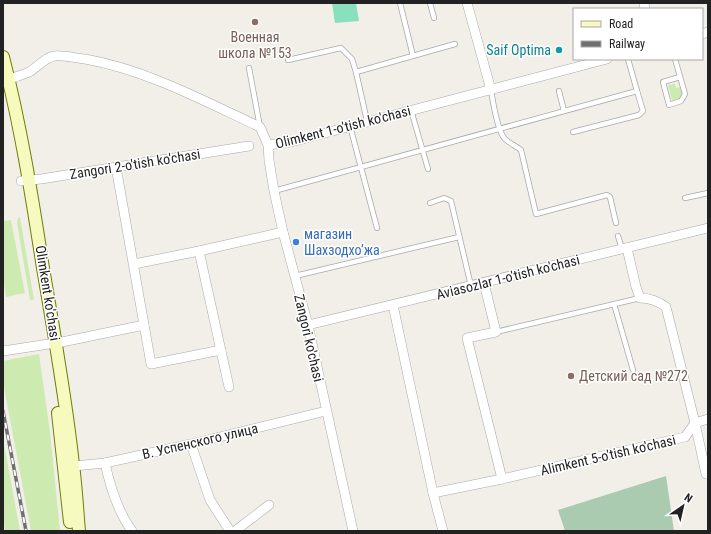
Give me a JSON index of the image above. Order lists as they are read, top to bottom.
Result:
{
  "streets": {
    "main road": ["Olimkent ko'chasi"],
    "street": [
      "Olimkent 1-o'tish ko'chasi",
      "Zangori 2-o'tish ko'chasi",
      "Aviasozlar 1-o'tish ko'chasi",
      "Zangori ko'chasi",
      "В. Успенского улица",
      "Alimkent 5-o'tish ko'chasi"
    ]
  },
  "crossings": [
    ["Olimkent 1-o'tish ko'chasi", "Olimkent ko'chasi"],
    ["Olimkent 1-o'tish ko'chasi", "Zangori ko'chasi"],
    ["Zangori 2-o'tish ko'chasi", "Olimkent ko'chasi"],
    ["Aviasozlar 1-o'tish ko'chasi", "Zangori ko'chasi"],
    ["Olimkent ko'chasi", "В. Успенского улица"],
    ["Zangori ko'chasi", "В. Успенского улица"]
  ],
  "places": [
    "Военная школа №153",
    "Saif Optima",
    "магазин Шахзодхо’жа",
    "Детский сад №272"
  ],
  "legend": ["Road", "Railway"],
  "north": "top right"
}
